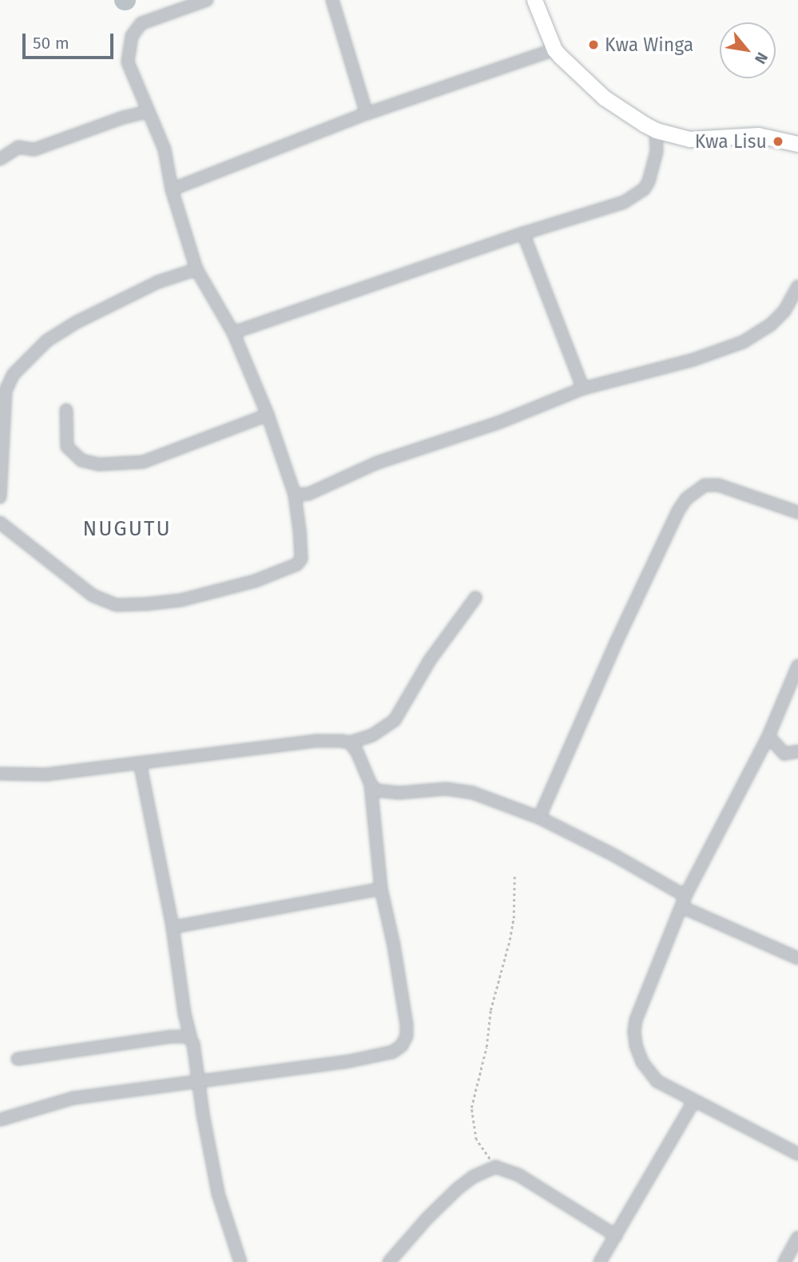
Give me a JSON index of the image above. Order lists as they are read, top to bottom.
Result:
{
  "districts": ["NUGUTU"],
  "places": ["Kwa Winga", "Kwa Lisu"],
  "scale_bar": "50 m",
  "north": "bottom right"
}
